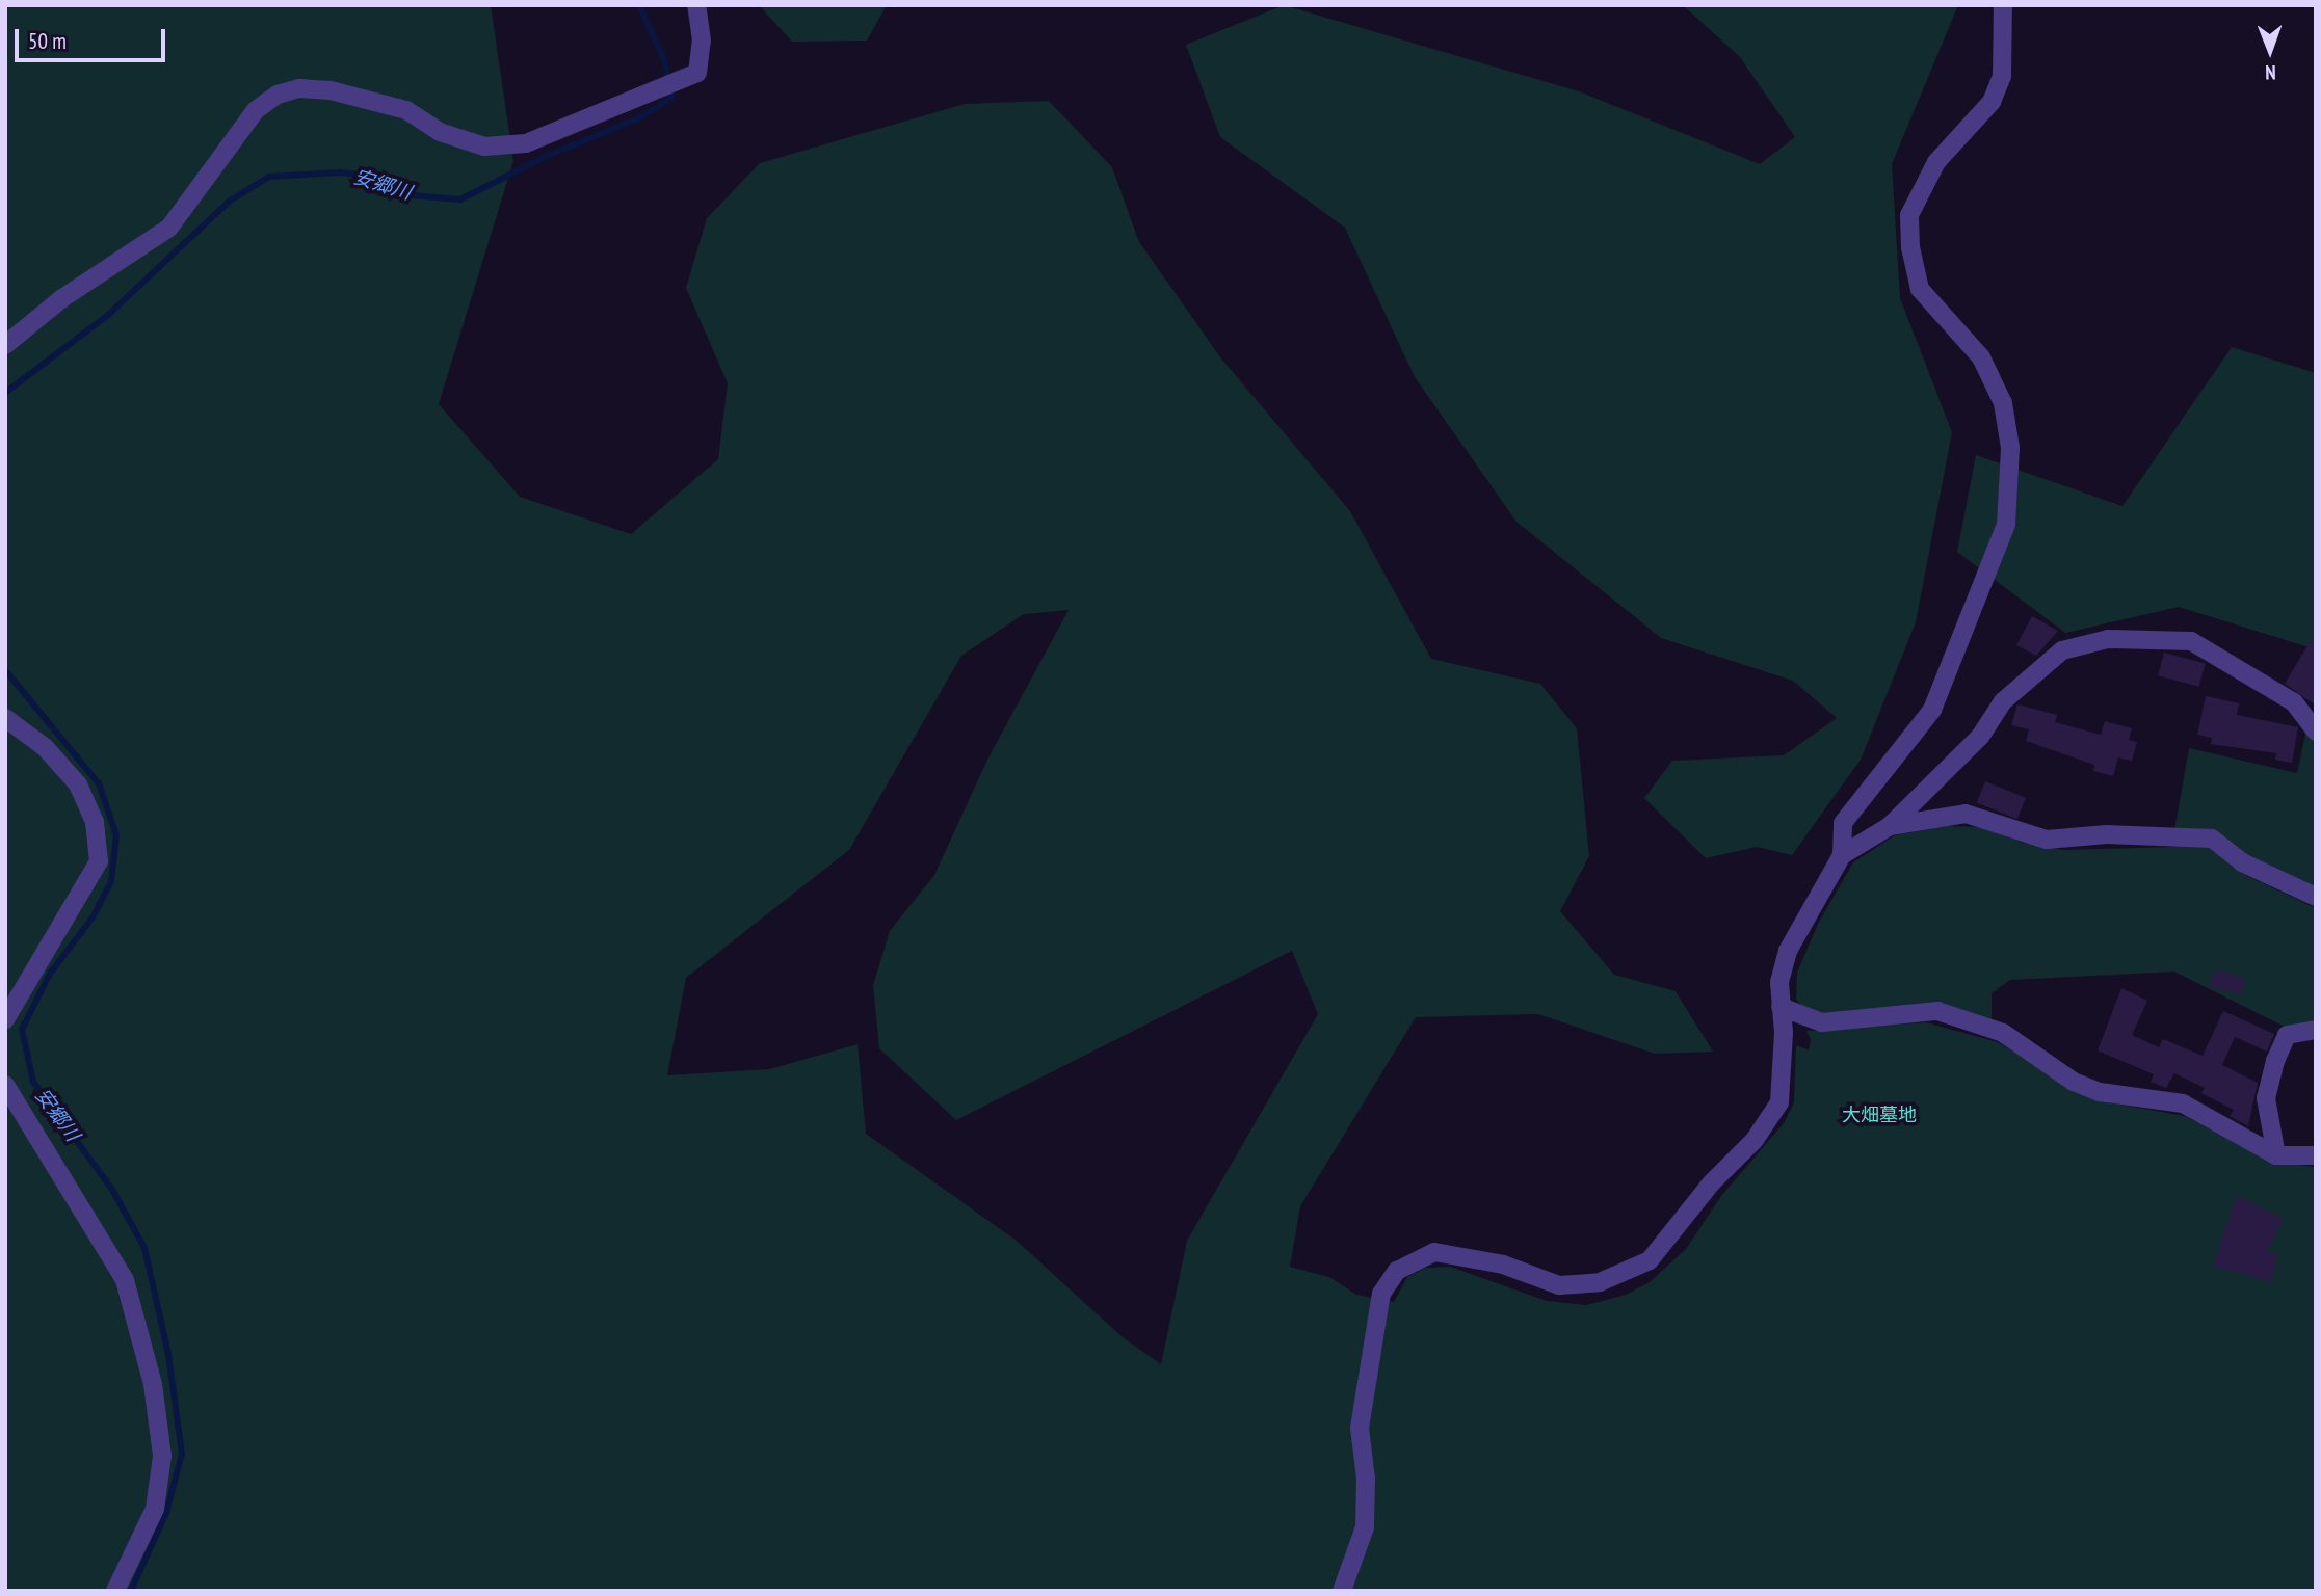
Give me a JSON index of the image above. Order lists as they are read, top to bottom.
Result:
{
  "water": ["安郷川"],
  "parks": ["大畑墓地"],
  "scale_bar": "50 m",
  "north": "bottom"
}
